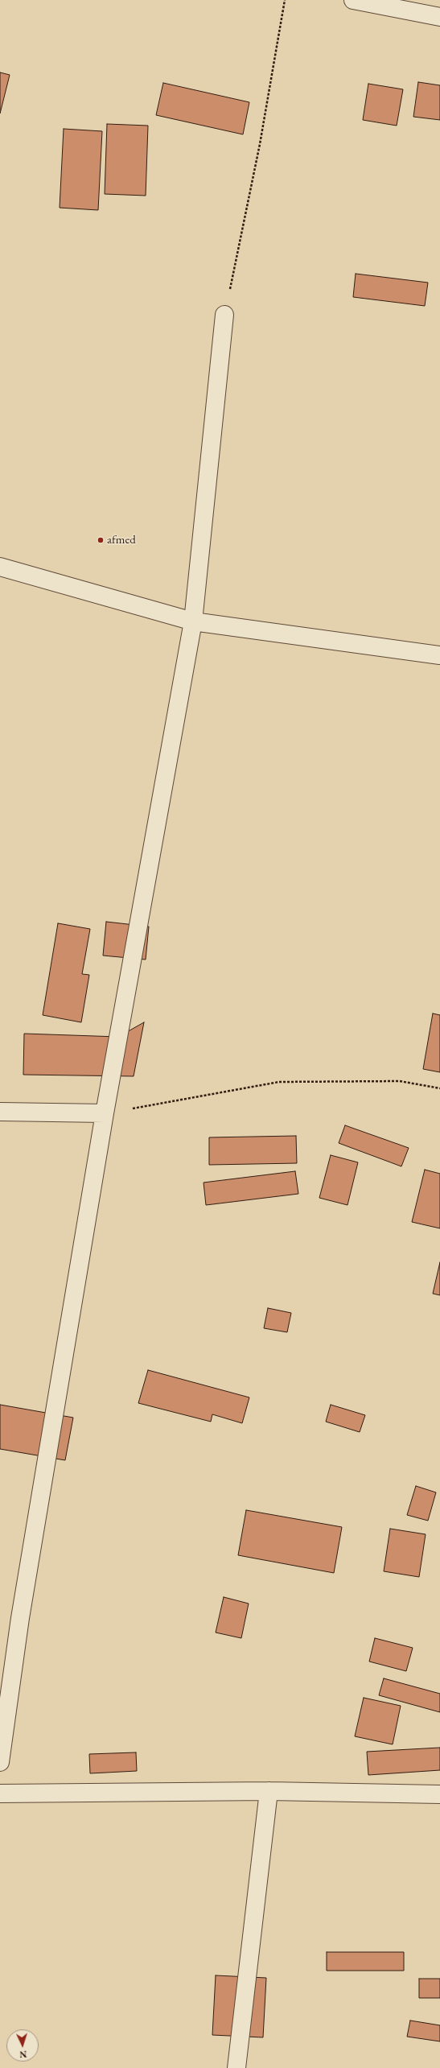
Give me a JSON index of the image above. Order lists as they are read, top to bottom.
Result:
{
  "places": ["afmed"],
  "north": "bottom"
}
